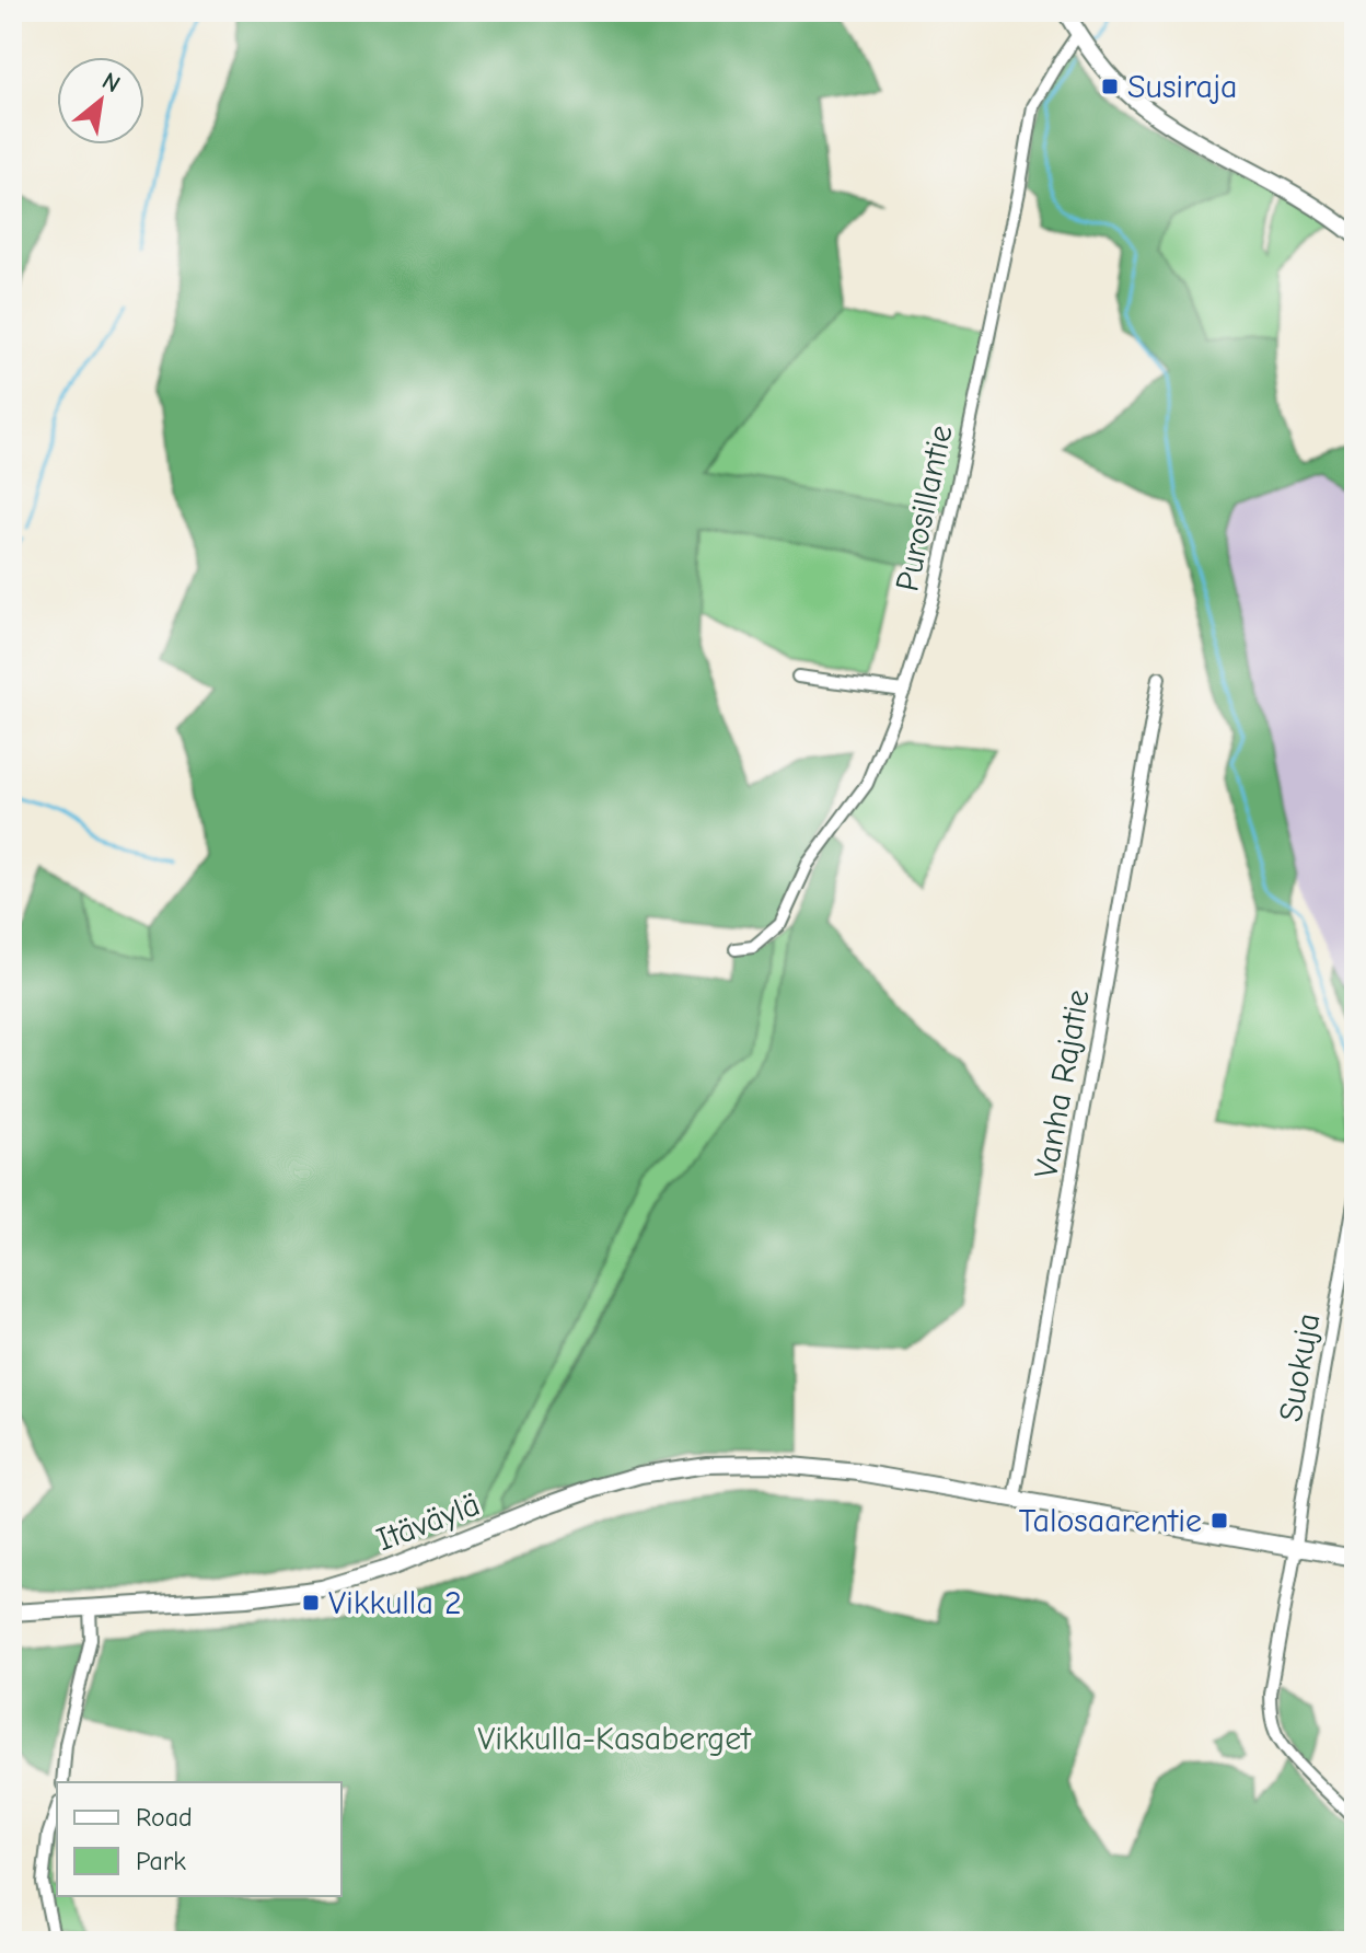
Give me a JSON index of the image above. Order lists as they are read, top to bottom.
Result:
{
  "streets": {
    "main road": ["Itäväylä"],
    "street": ["Purosillantie", "Vanha Rajatie", "Suokuja"]
  },
  "crossings": [
    ["Vanha Rajatie", "Itäväylä"],
    ["Suokuja", "Itäväylä"]
  ],
  "parks": ["Vikkulla-Kasaberget"],
  "places": {
    "transit": ["Susiraja", "Talosaarentie", "Vikkulla 2"]
  },
  "legend": ["Road", "Park"],
  "north": "top right"
}
